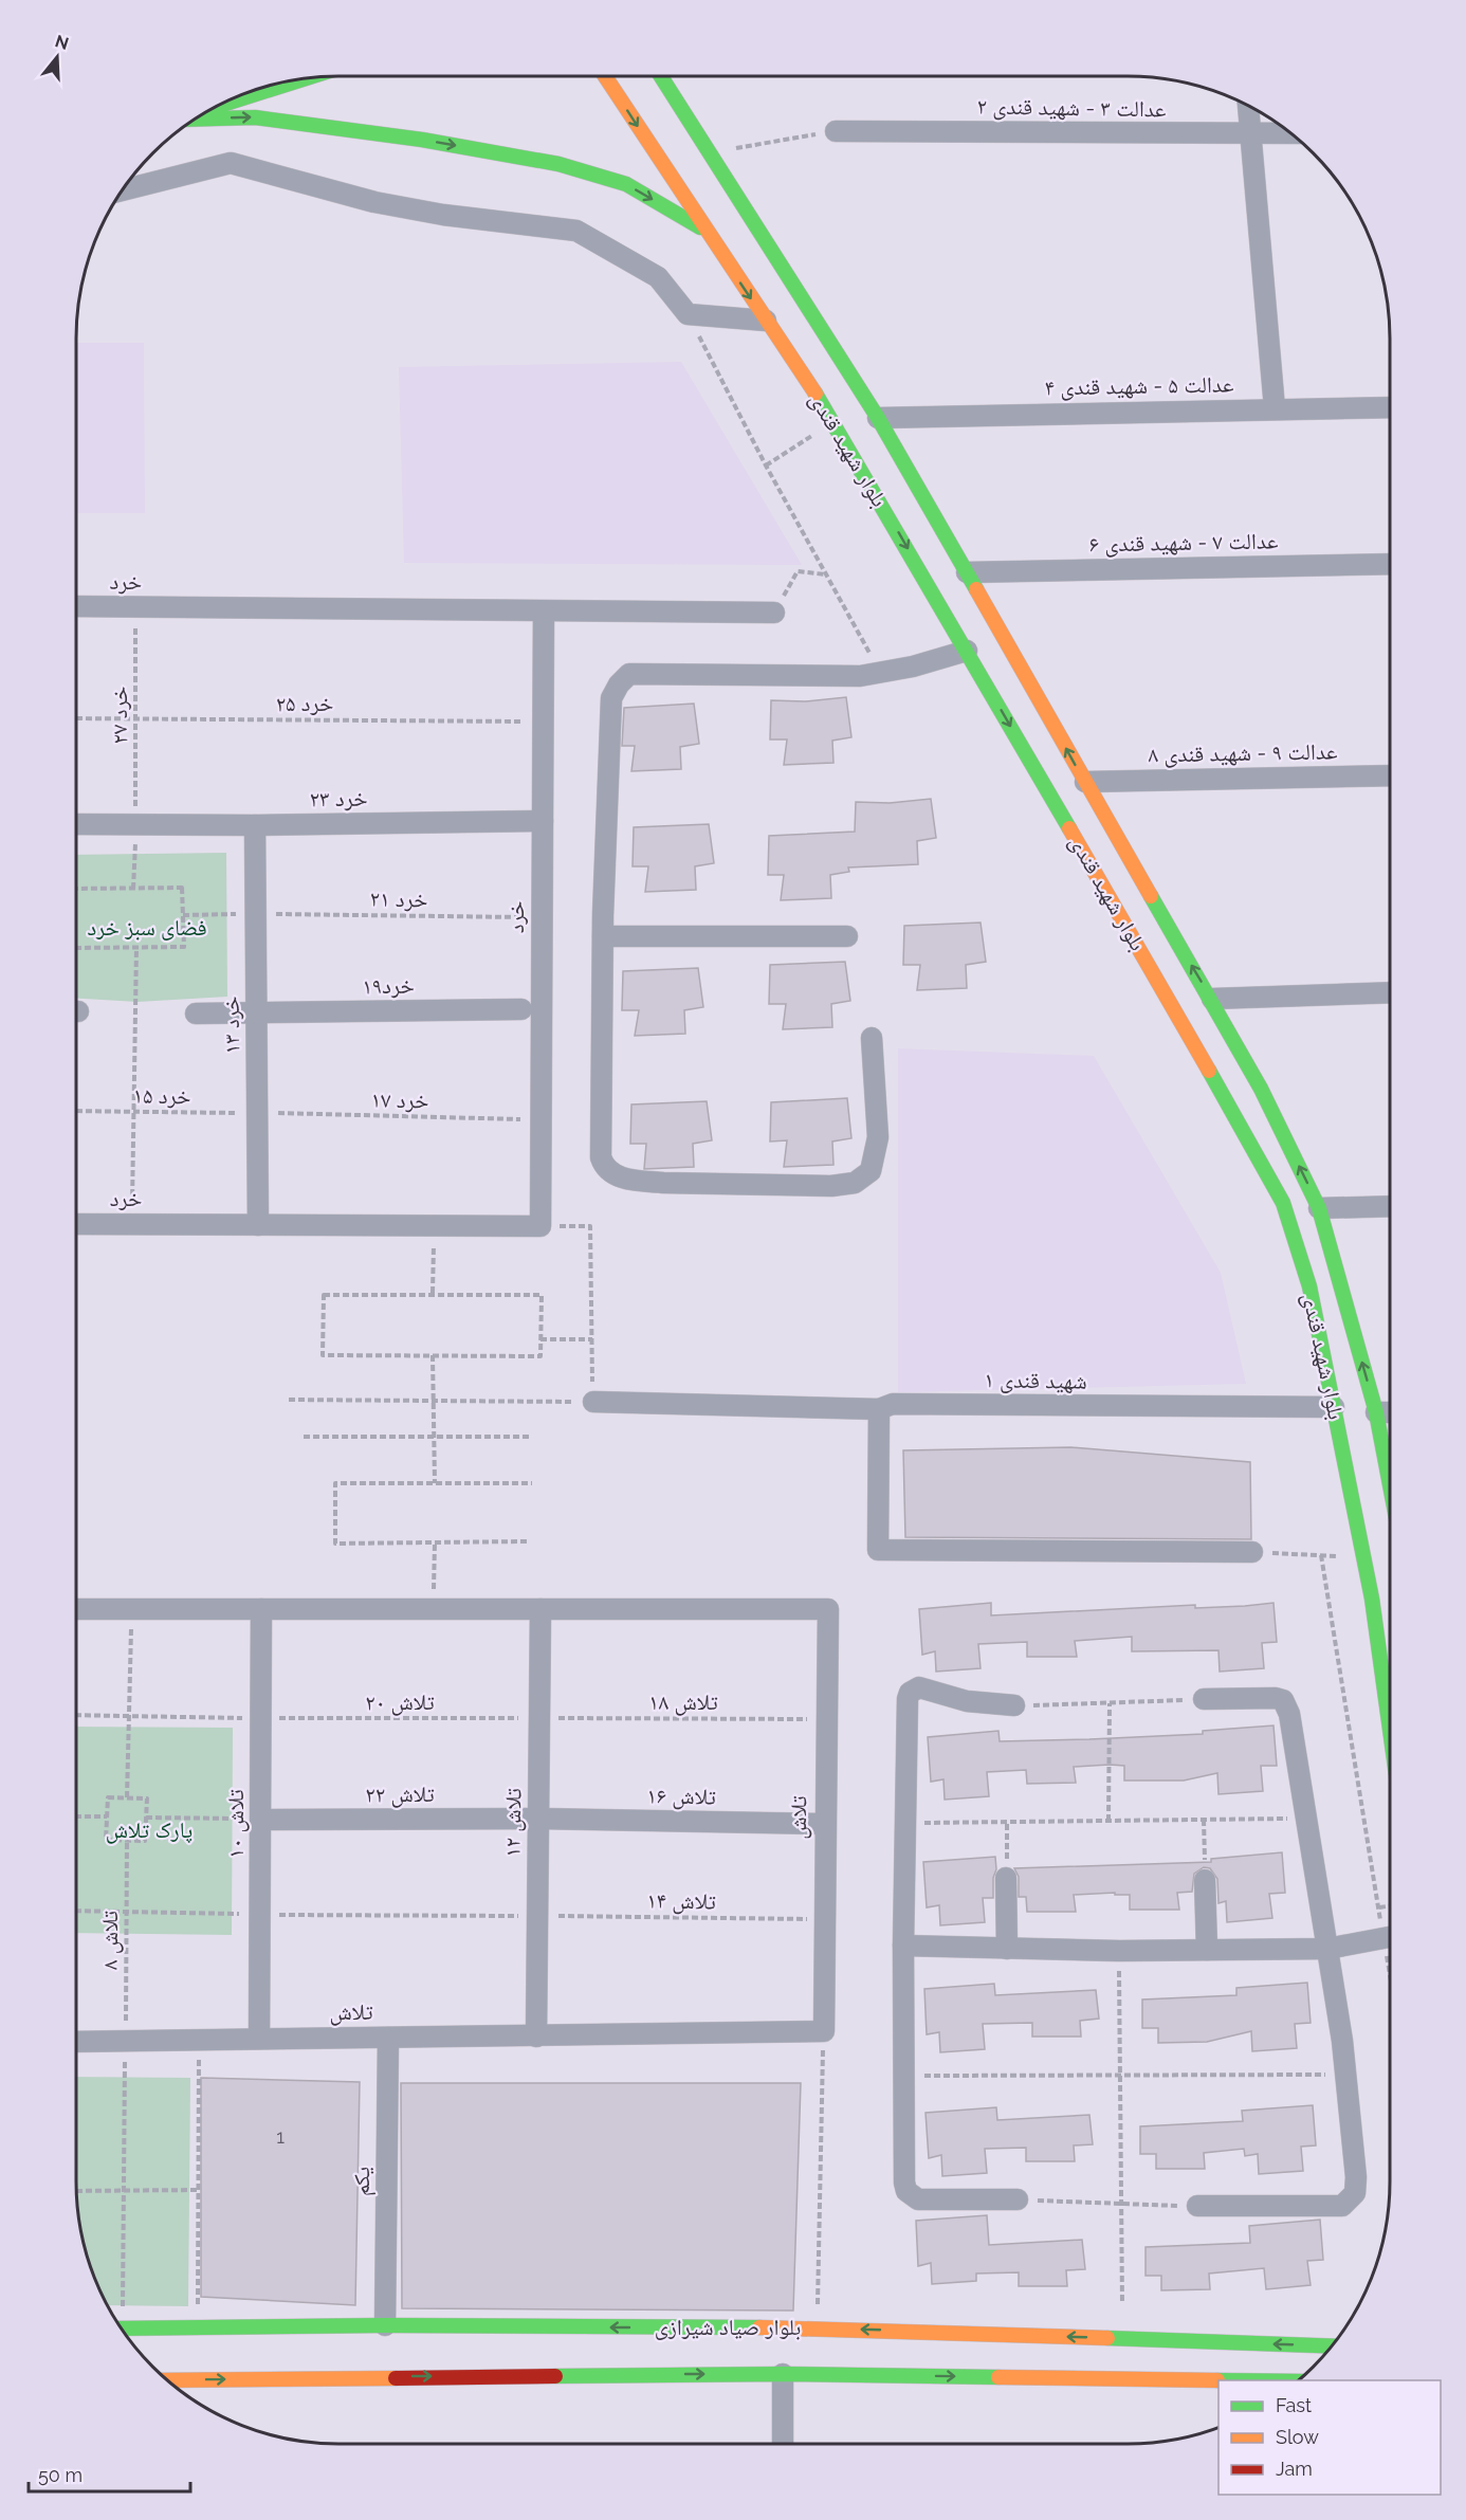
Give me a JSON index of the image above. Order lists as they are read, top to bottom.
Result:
{
  "streets": {
    "main road": ["بلوار شهید قندی", "بلوار صیاد شیرازی"],
    "street": [
      "عدالت ۳ - شهید قندی ۲",
      "عدالت ۵ - شهید قندی ۴",
      "عدالت ۷ - شهید قندی ۶",
      "خرد",
      "عدالت ۹ - شهید قندی ۸",
      "خرد ۲۳",
      "خرد۱۹",
      "خرد ۱۳",
      "شهيد قندی ۱",
      "تلاش ۲۲",
      "تلاش ۱۶",
      "تلاش",
      "تلاش ۱۲",
      "تلاش ۱۰",
      "یکم"
    ],
    "path": [
      "خرد ۲۵",
      "خرد ۲۷",
      "خرد ۲۱",
      "خرد ۱۵",
      "خرد ۱۷",
      "تلاش ۲۰",
      "تلاش ۱۸",
      "تلاش ۱۴",
      "تلاش ۸"
    ]
  },
  "crossings": [
    ["عدالت ۵ - شهید قندی ۴", "بلوار شهید قندی"],
    ["بلوار شهید قندی", "عدالت ۷ - شهید قندی ۶"],
    ["بلوار شهید قندی", "عدالت ۹ - شهید قندی ۸"],
    ["بلوار شهید قندی", "شهيد قندی ۱"],
    ["خرد", "خرد ۲۵"],
    ["خرد", "خرد ۲۷"],
    ["خرد", "خرد ۲۳"],
    ["خرد", "خرد ۲۱"],
    ["خرد", "خرد ۱۳"],
    ["خرد", "خرد ۱۷"],
    ["خرد ۲۵", "خرد ۲۷"],
    ["خرد ۲۷", "خرد ۲۳"],
    ["خرد ۲۳", "خرد ۱۳"],
    ["خرد ۲۱", "خرد ۱۳"],
    ["خرد۱۹", "خرد ۱۳"],
    ["خرد ۱۳", "خرد ۱۵"],
    ["خرد ۱۳", "خرد ۱۷"],
    ["خرد ۱۵", "خرد ۱۷"],
    ["تلاش ۲۰", "تلاش ۱۸"],
    ["تلاش ۲۰", "تلاش ۱۲"],
    ["تلاش ۲۰", "تلاش ۱۰"],
    ["تلاش ۱۸", "تلاش"],
    ["تلاش ۱۸", "تلاش ۱۲"],
    ["تلاش ۲۲", "تلاش ۱۶"],
    ["تلاش ۲۲", "تلاش ۱۲"],
    ["تلاش ۲۲", "تلاش ۱۰"],
    ["تلاش ۱۶", "تلاش"],
    ["تلاش ۱۶", "تلاش ۱۲"],
    ["تلاش", "تلاش ۱۲"],
    ["تلاش", "تلاش ۱۰"],
    ["تلاش", "تلاش ۱۴"],
    ["تلاش", "تلاش ۸"],
    ["تلاش", "یکم"],
    ["تلاش ۱۲", "تلاش ۱۴"],
    ["تلاش ۱۰", "تلاش ۱۴"],
    ["تلاش ۱۴", "تلاش ۸"],
    ["یکم", "بلوار صیاد شیرازی"]
  ],
  "parks": ["فضای سبز خرد", "پارک تلاش"],
  "house_numbers": ["1"],
  "legend": ["Fast", "Slow", "Jam"],
  "scale_bar": "50 m",
  "north": "top"
}
